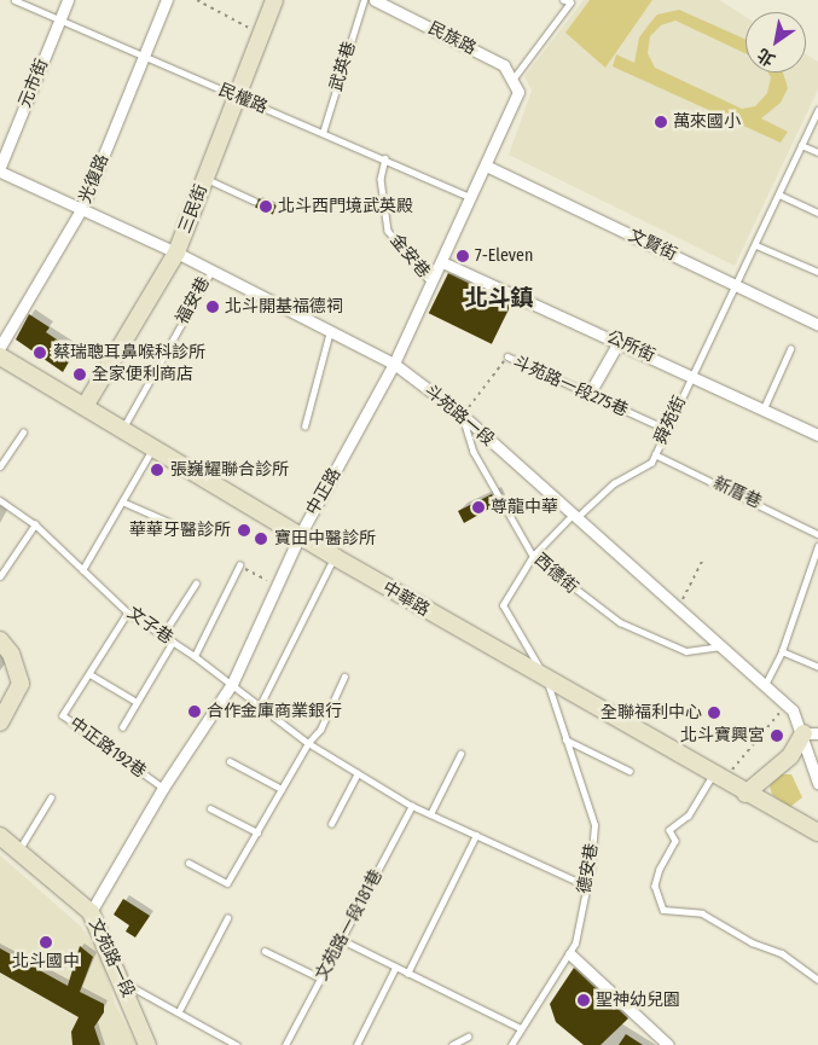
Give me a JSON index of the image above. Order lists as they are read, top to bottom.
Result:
{
  "streets": {
    "main road": ["三民街", "中華路", "文苑路一段"],
    "street": [
      "民族路",
      "元市街",
      "光復路",
      "文賢街",
      "公所街",
      "斗苑路一段",
      "中正路"
    ],
    "lane": [
      "武英巷",
      "民權路",
      "金安巷",
      "福安巷",
      "斗苑路一段275巷",
      "舜苑街",
      "新厝巷",
      "西德街",
      "文子巷",
      "中正路192巷",
      "德安巷",
      "文苑路一段181巷"
    ]
  },
  "crossings": [
    ["民族路", "中正路"],
    ["武英巷", "民權路"],
    ["元市街", "民權路"],
    ["元市街", "斗苑路一段"],
    ["民權路", "光復路"],
    ["民權路", "三民街"],
    ["民權路", "金安巷"],
    ["民權路", "中正路"],
    ["光復路", "斗苑路一段"],
    ["三民街", "斗苑路一段"],
    ["三民街", "中華路"],
    ["文賢街", "舜苑街"],
    ["文賢街", "中正路"],
    ["金安巷", "中正路"],
    ["福安巷", "斗苑路一段"],
    ["福安巷", "中華路"],
    ["公所街", "舜苑街"],
    ["公所街", "中正路"],
    ["斗苑路一段275巷", "斗苑路一段"],
    ["斗苑路一段275巷", "舜苑街"],
    ["斗苑路一段275巷", "西德街"],
    ["斗苑路一段", "舜苑街"],
    ["斗苑路一段", "中正路"],
    ["斗苑路一段", "西德街"],
    ["舜苑街", "新厝巷"],
    ["舜苑街", "西德街"],
    ["舜苑街", "中華路"],
    ["舜苑街", "德安巷"],
    ["中正路", "中華路"],
    ["中正路", "文子巷"],
    ["中正路", "中正路192巷"],
    ["中正路", "文苑路一段"],
    ["中華路", "德安巷"],
    ["文子巷", "中正路192巷"],
    ["文子巷", "德安巷"],
    ["文子巷", "文苑路一段181巷"]
  ],
  "districts": ["北斗鎮"],
  "places": [
    "萬來國小",
    "北斗西門境武英殿",
    "7-Eleven",
    "北斗開基福德祠",
    "蔡瑞聰耳鼻喉科診所",
    "全家便利商店",
    "張巍耀聯合診所",
    "尊龍中華",
    "華華牙醫診所",
    "寶田中醫診所",
    "合作金庫商業銀行",
    "全聯福利中心",
    "北斗寶興宮",
    "北斗國中",
    "聖神幼兒園"
  ],
  "north": "bottom left"
}
